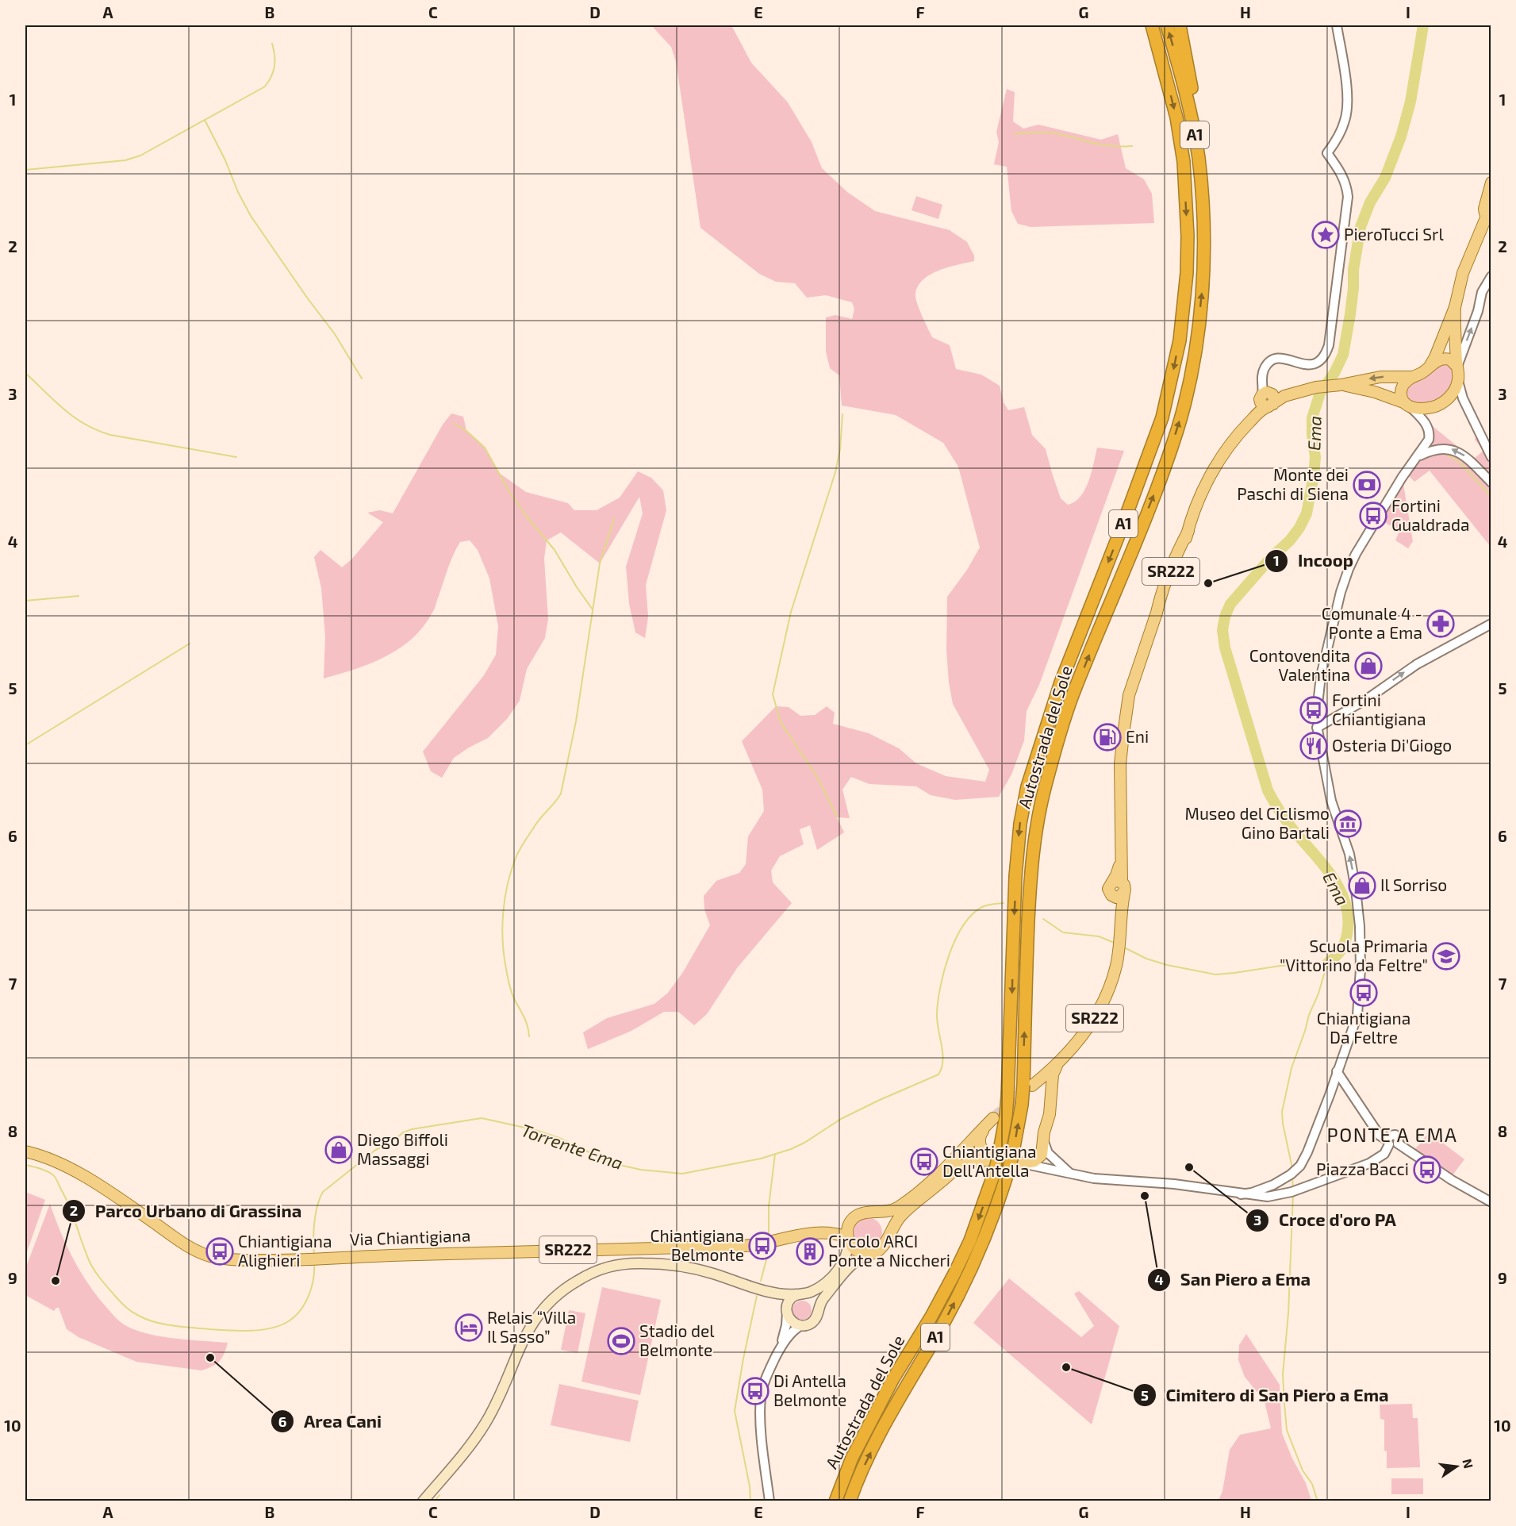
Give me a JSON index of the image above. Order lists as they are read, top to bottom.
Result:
{
  "streets": {
    "highway": ["A1", "Autostrada del Sole"],
    "main road": ["SR222", "Via Chiantigiana"]
  },
  "crossings": [
    ["SR222", "Autostrada del Sole"]
  ],
  "districts": ["PONTE A EMA"],
  "water": ["Ema", "Torrente Ema"],
  "places": {
    "place": ["PieroTucci Srl"],
    "bank": ["Monte dei Paschi di Siena"],
    "bus stop": [
      "Fortini Gualdrada",
      "Fortini Chiantigiana",
      "Chiantigiana Da Feltre",
      "Chiantigiana Dell'Antella",
      "Piazza Bacci",
      "Chiantigiana Belmonte",
      "Chiantigiana Alighieri",
      "Di Antella Belmonte"
    ],
    "other": [
      "Incoop",
      "Croce d'oro PA",
      "San Piero a Ema",
      "Parco Urbano di Grassina",
      "Area Cani",
      "Cimitero di San Piero a Ema"
    ],
    "pharmacy": ["Comunale 4 - Ponte a Ema"],
    "shop": ["Contovendita Valentina", "Il Sorriso", "Diego Biffoli Massaggi"],
    "fuel station": ["Eni"],
    "restaurant": ["Osteria Di'Giogo"],
    "museum": ["Museo del Ciclismo Gino Bartali"],
    "school or university": ["Scuola Primaria \"Vittorino da Feltre\""],
    "building": ["Circolo ARCI Ponte a Niccheri"],
    "hotel": ["Relais “Villa Il Sasso”"],
    "sports": ["Stadio del Belmonte"]
  },
  "north": "right",
  "grid": {
    "columns": [
      "A",
      "B",
      "C",
      "D",
      "E",
      "F",
      "G",
      "H",
      "I"
    ],
    "rows": [
      "1",
      "2",
      "3",
      "4",
      "5",
      "6",
      "7",
      "8",
      "9",
      "10"
    ]
  }
}
